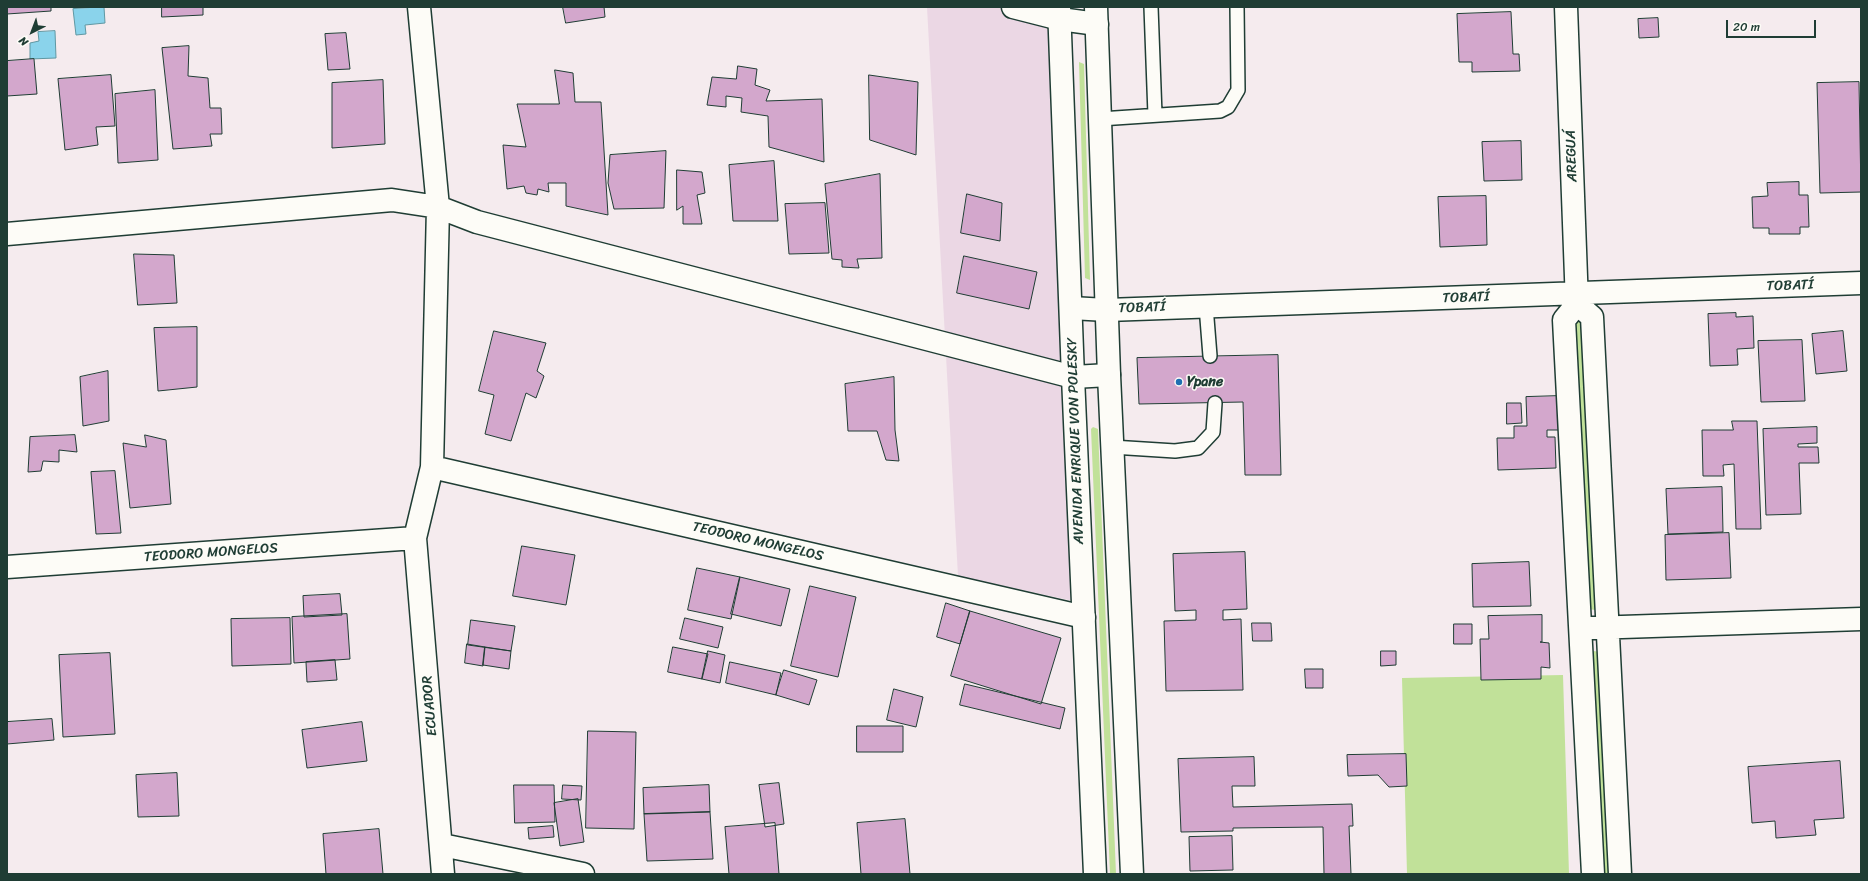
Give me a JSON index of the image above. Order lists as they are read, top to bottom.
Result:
{
  "streets": {
    "street": [
      "AREGUÁ",
      "TOBATÍ",
      "AVENIDA ENRIQUE VON POLESKY",
      "TEODORO MONGELOS",
      "ECUADOR"
    ]
  },
  "crossings": [
    ["AREGUÁ", "TOBATÍ"],
    ["TOBATÍ", "AVENIDA ENRIQUE VON POLESKY"],
    ["AVENIDA ENRIQUE VON POLESKY", "TEODORO MONGELOS"],
    ["TEODORO MONGELOS", "ECUADOR"]
  ],
  "places": ["Ypane"],
  "scale_bar": "20 m",
  "north": "bottom left"
}
